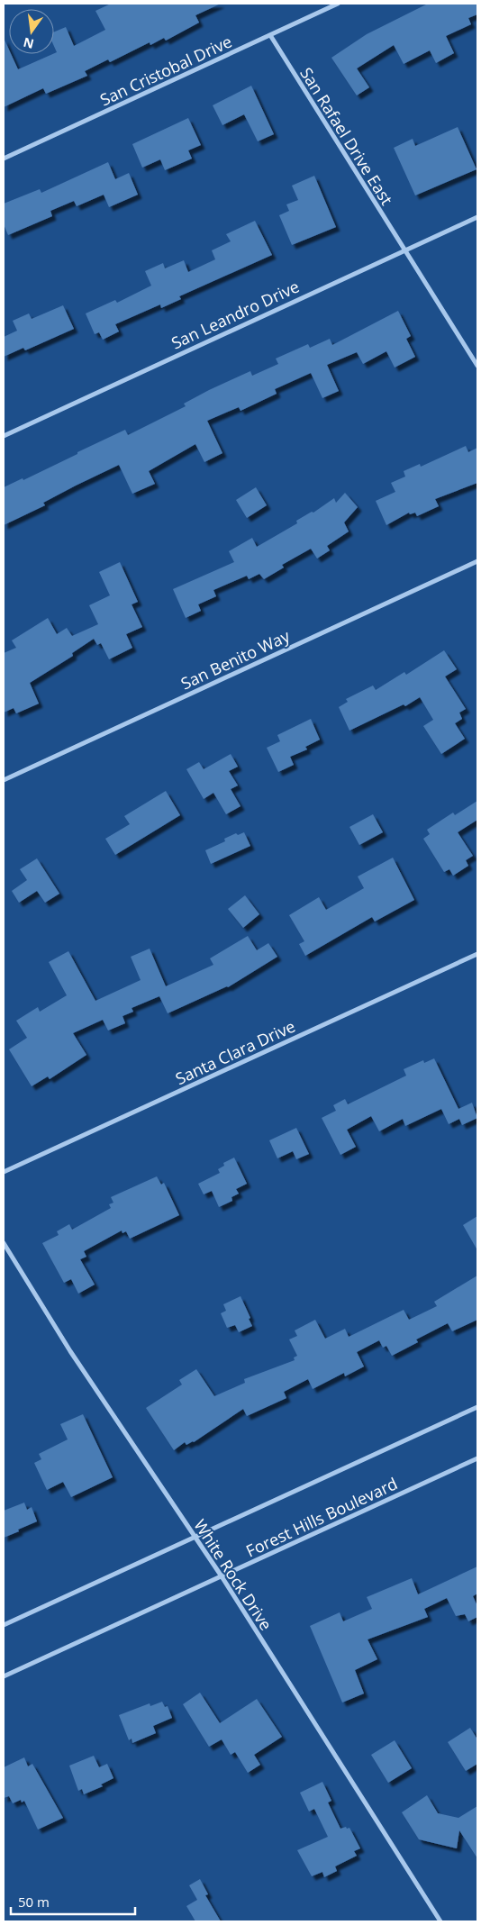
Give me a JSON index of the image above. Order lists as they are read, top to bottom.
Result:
{
  "streets": {
    "street": [
      "San Cristobal Drive",
      "San Rafael Drive East",
      "San Leandro Drive",
      "San Benito Way",
      "Santa Clara Drive",
      "Forest Hills Boulevard",
      "White Rock Drive"
    ]
  },
  "crossings": [
    ["San Cristobal Drive", "San Rafael Drive East"],
    ["San Rafael Drive East", "San Leandro Drive"],
    ["Forest Hills Boulevard", "White Rock Drive"]
  ],
  "scale_bar": "50 m",
  "north": "bottom"
}
